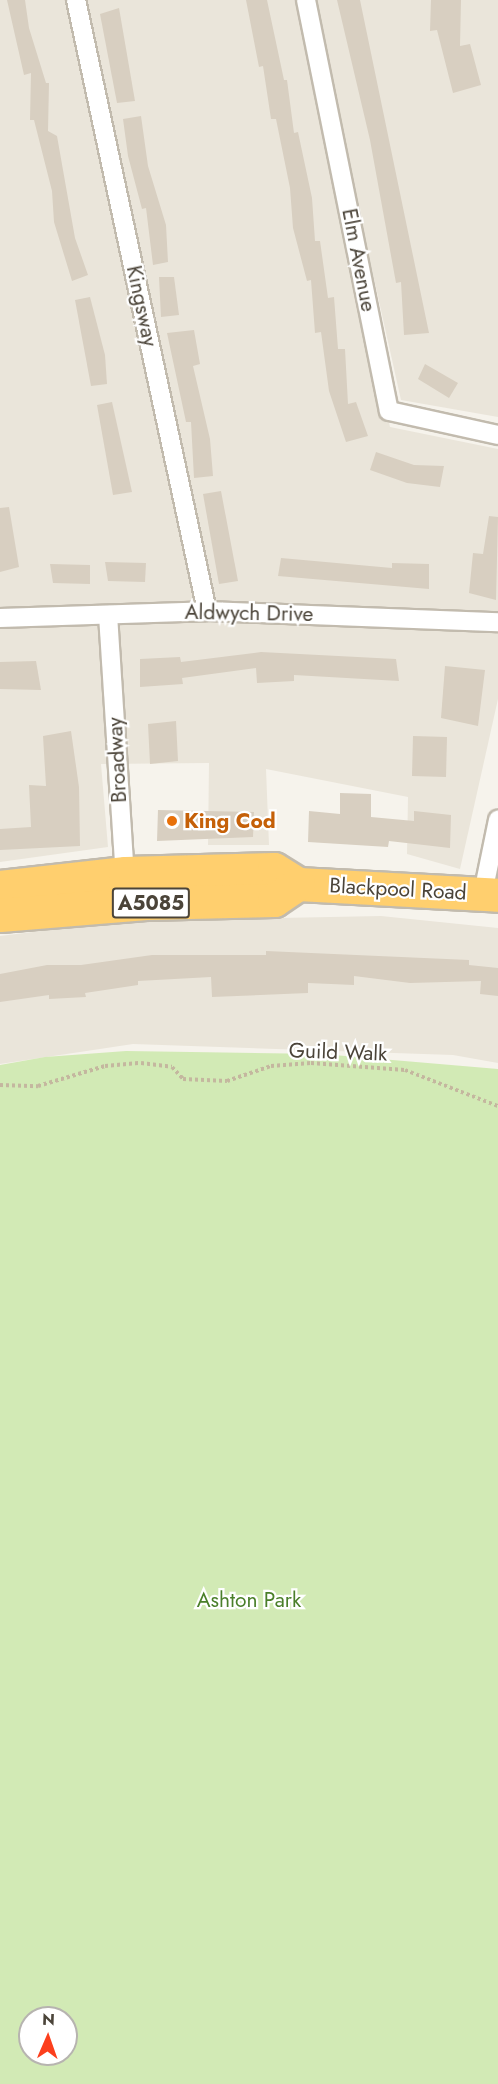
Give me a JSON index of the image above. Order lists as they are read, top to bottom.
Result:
{
  "streets": {
    "highway": ["Blackpool Road", "A5085"],
    "street": [
      "Elm Avenue",
      "Kingsway",
      "Aldwych Drive",
      "Broadway"
    ],
    "path": ["Guild Walk"]
  },
  "crossings": [
    ["Kingsway", "Aldwych Drive"],
    ["Aldwych Drive", "Broadway"],
    ["Broadway", "Blackpool Road"]
  ],
  "parks": ["Ashton Park"],
  "places": ["King Cod"],
  "north": "top"
}
